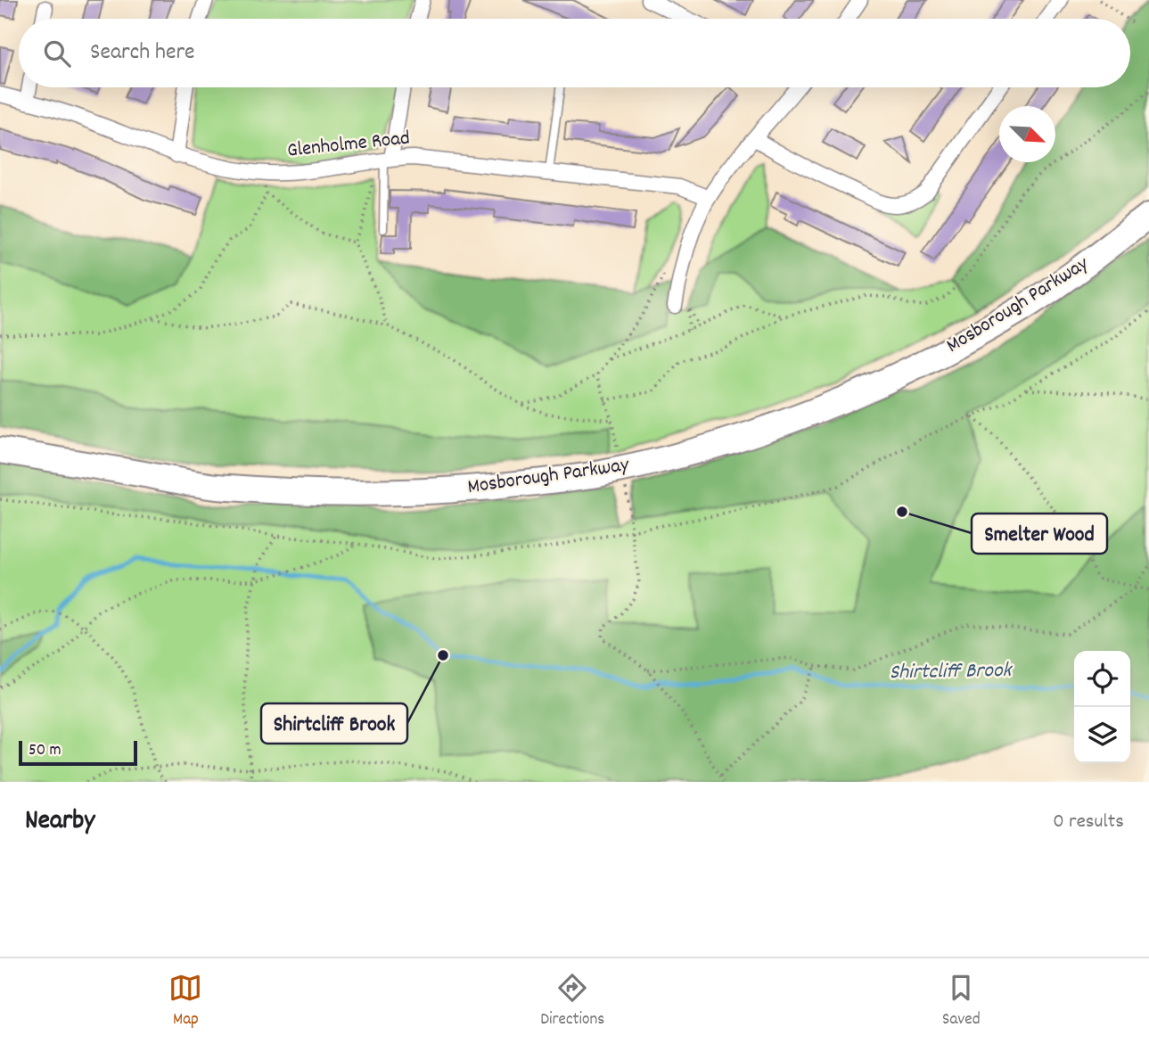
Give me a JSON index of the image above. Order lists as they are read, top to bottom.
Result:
{
  "streets": {
    "highway": ["Mosborough Parkway"],
    "street": ["Glenholme Road"]
  },
  "water": ["Shirtcliff Brook"],
  "places": ["Smelter Wood", "Shirtcliff Brook"],
  "scale_bar": "50 m",
  "north": "bottom right",
  "page": {
    "search": "Search here",
    "scale": "50 m",
    "heading": ["Nearby", "0 results"],
    "nav": ["Map", "Directions", "Saved"]
  }
}
